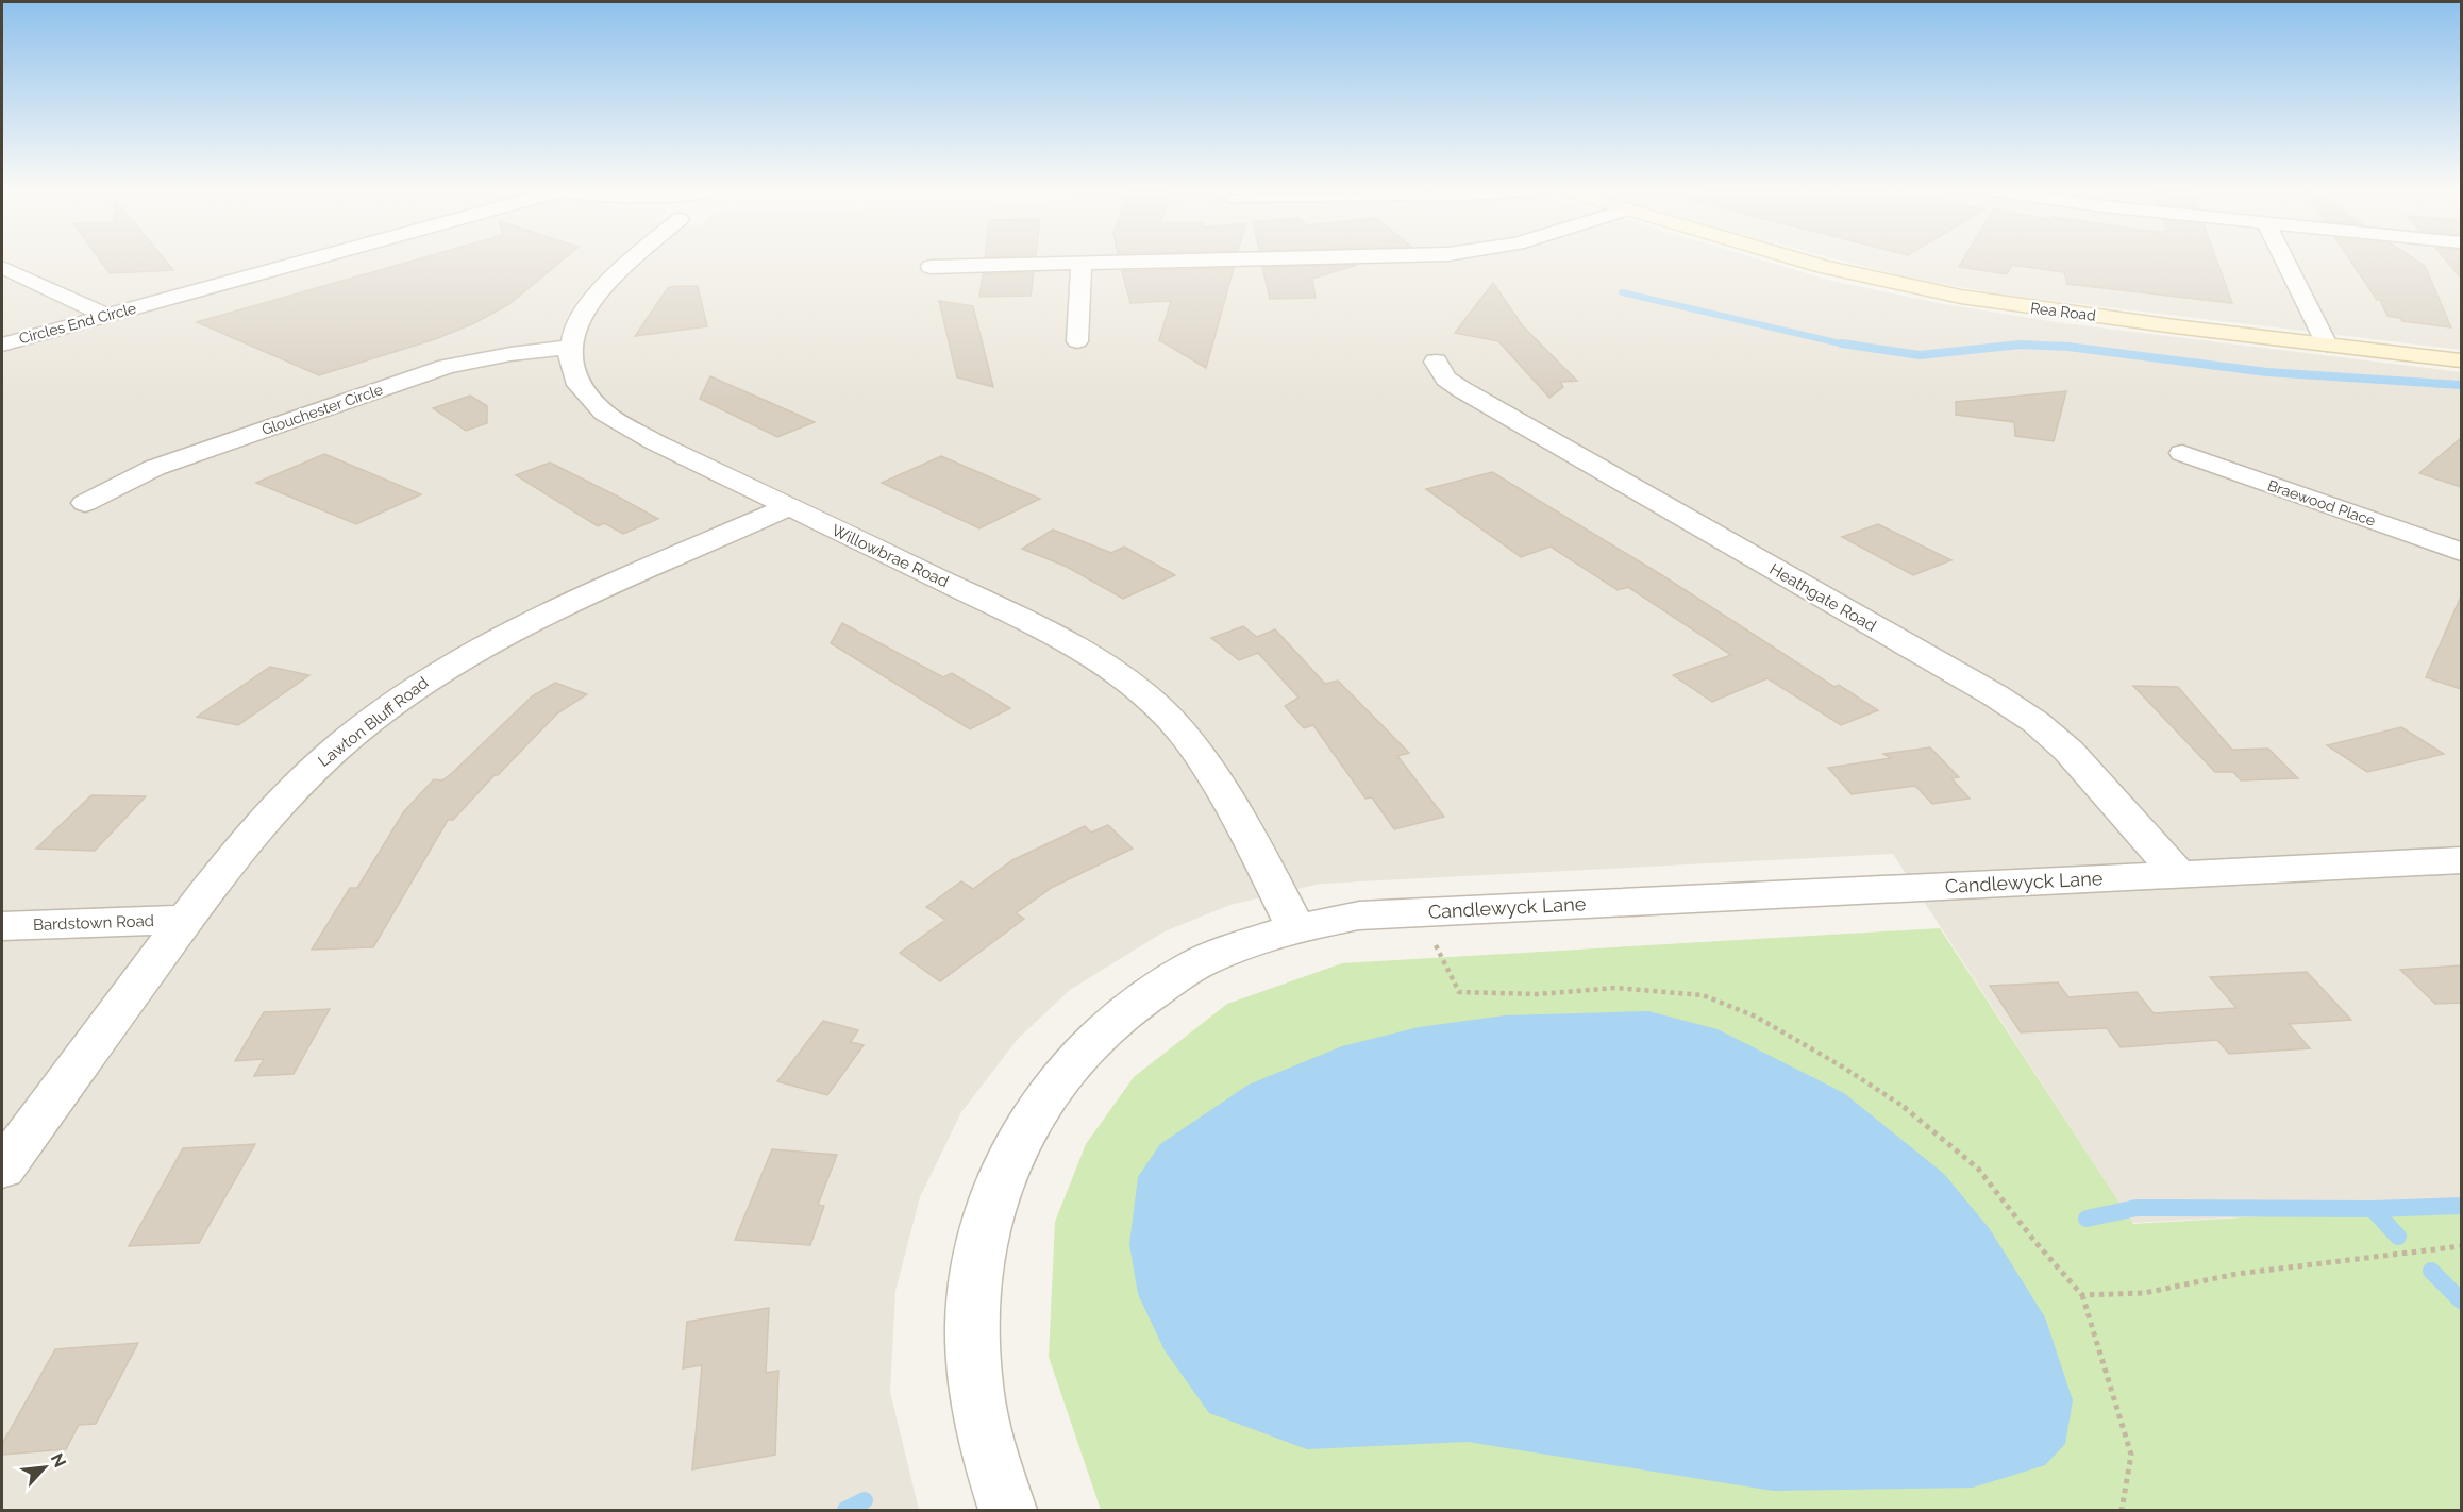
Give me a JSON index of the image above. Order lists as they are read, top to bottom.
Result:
{
  "streets": {
    "main road": ["Rea Road"],
    "street": [
      "Circles End Circle",
      "Glouchester Circle",
      "Braewood Place",
      "Willowbrae Road",
      "Heathgate Road",
      "Lawton Bluff Road",
      "Candlewyck Lane",
      "Bardstown Road"
    ]
  },
  "crossings": [
    ["Glouchester Circle", "Willowbrae Road"],
    ["Willowbrae Road", "Lawton Bluff Road"],
    ["Willowbrae Road", "Candlewyck Lane"],
    ["Heathgate Road", "Candlewyck Lane"],
    ["Lawton Bluff Road", "Bardstown Road"]
  ],
  "north": "top right"
}
